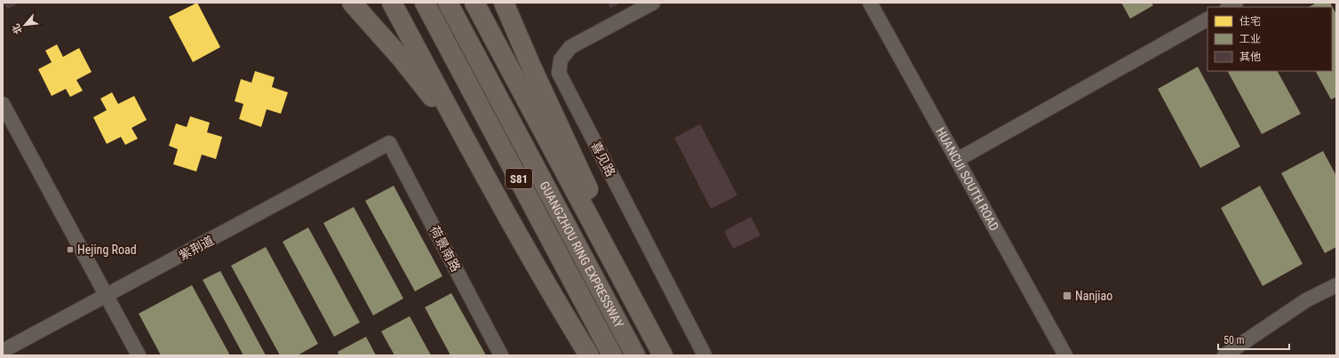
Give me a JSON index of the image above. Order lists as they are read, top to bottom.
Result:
{
  "streets": {
    "highway": ["S81", "GUANGZHOU RING EXPRESSWAY"],
    "street": [
      "喜见路",
      "HUANCUI SOUTH ROAD",
      "紫荆道",
      "荷景南路"
    ]
  },
  "crossings": [
    ["紫荆道", "荷景南路"]
  ],
  "places": {
    "transit": ["Hejing Road", "Nanjiao"]
  },
  "legend": ["住宅", "工业", "其他"],
  "scale_bar": "50 m",
  "north": "bottom left"
}
